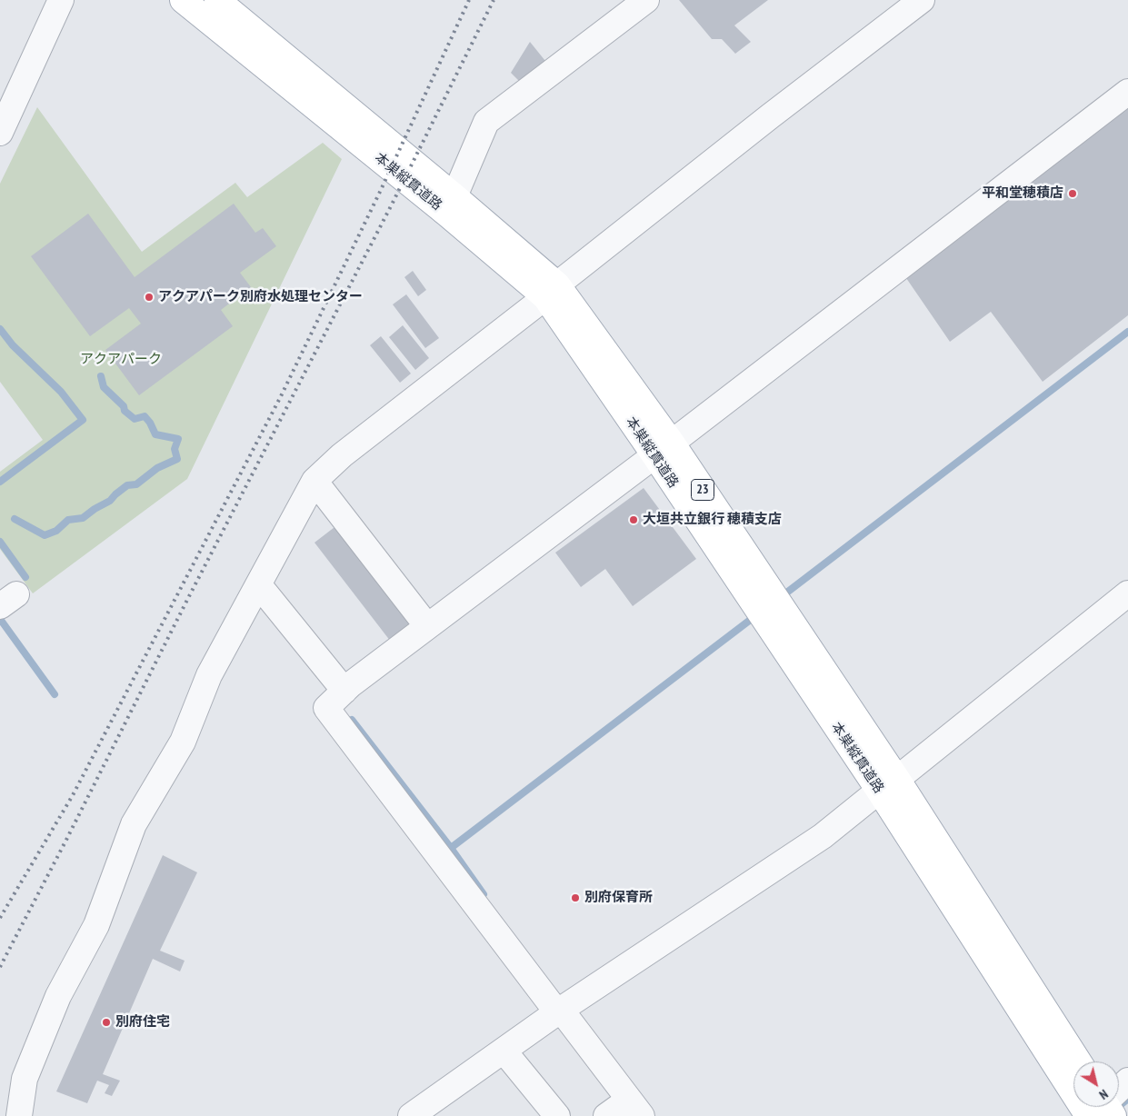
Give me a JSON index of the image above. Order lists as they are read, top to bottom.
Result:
{
  "streets": {
    "main road": ["本巣縦貫道路", "23"]
  },
  "parks": ["アクアパーク"],
  "places": [
    "平和堂穂積店",
    "アクアパーク別府水処理センター",
    "大垣共立銀行 穂積支店",
    "別府保育所",
    "別府住宅"
  ],
  "north": "bottom right"
}
